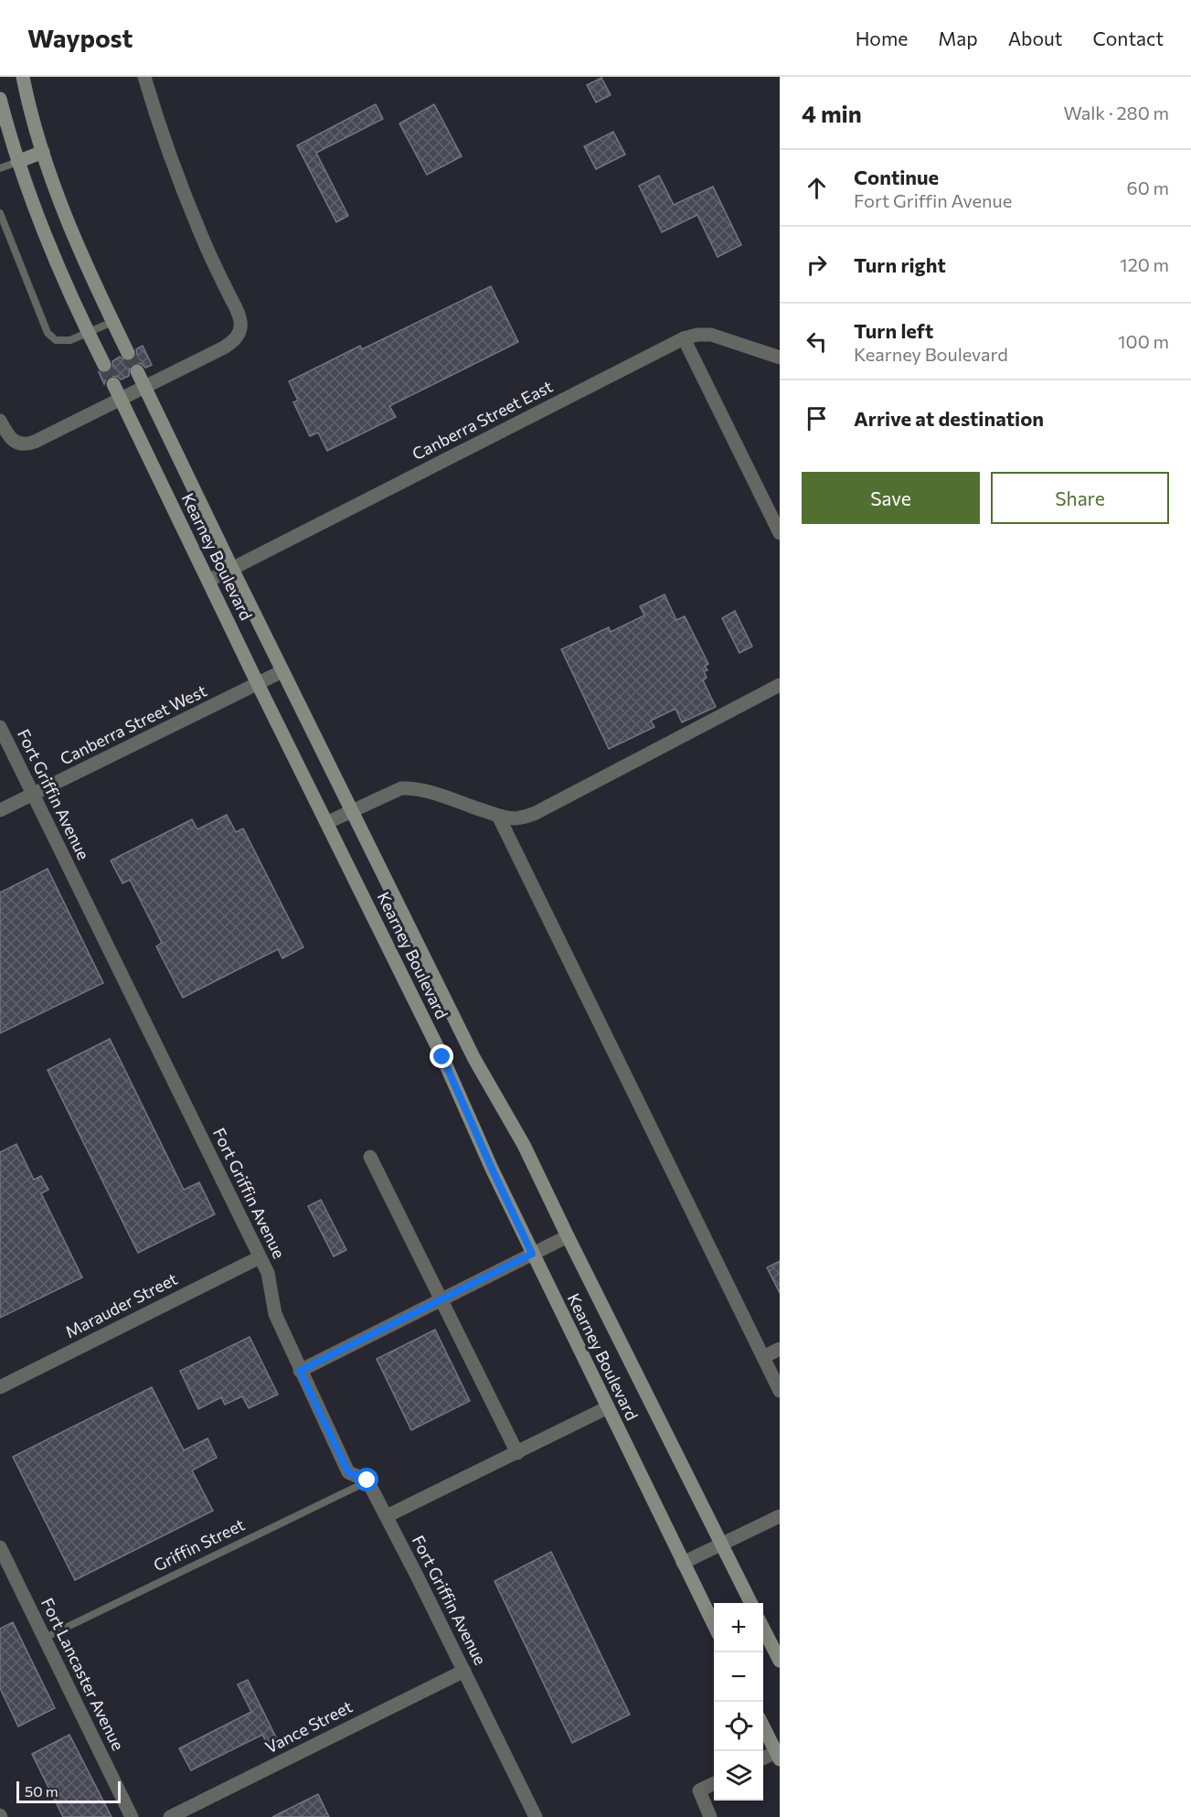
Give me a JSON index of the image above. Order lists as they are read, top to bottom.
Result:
{
  "streets": {
    "street": [
      "Canberra Street East",
      "Kearney Boulevard",
      "Canberra Street West",
      "Fort Griffin Avenue",
      "Marauder Street",
      "Fort Lancaster Avenue",
      "Vance Street"
    ],
    "lane": ["Griffin Street"]
  },
  "crossings": [
    ["Canberra Street East", "Kearney Boulevard"],
    ["Kearney Boulevard", "Canberra Street West"],
    ["Canberra Street West", "Fort Griffin Avenue"],
    ["Fort Griffin Avenue", "Marauder Street"],
    ["Fort Griffin Avenue", "Griffin Street"],
    ["Fort Griffin Avenue", "Vance Street"],
    ["Griffin Street", "Fort Lancaster Avenue"]
  ],
  "scale_bar": "50 m",
  "page": {
    "header": "Waypost",
    "nav": [
      "Home",
      "Map",
      "About",
      "Contact"
    ],
    "heading": ["4 min", "Walk · 280 m"],
    "list": [
      ["Continue", "Fort Griffin Avenue", "60 m"],
      ["Turn right", "120 m"],
      ["Turn left", "Kearney Boulevard", "100 m"],
      "Arrive at destination"
    ],
    "buttons": ["Save", "Share"],
    "map_buttons": ["+", "−"],
    "scale": "50 m"
  }
}
